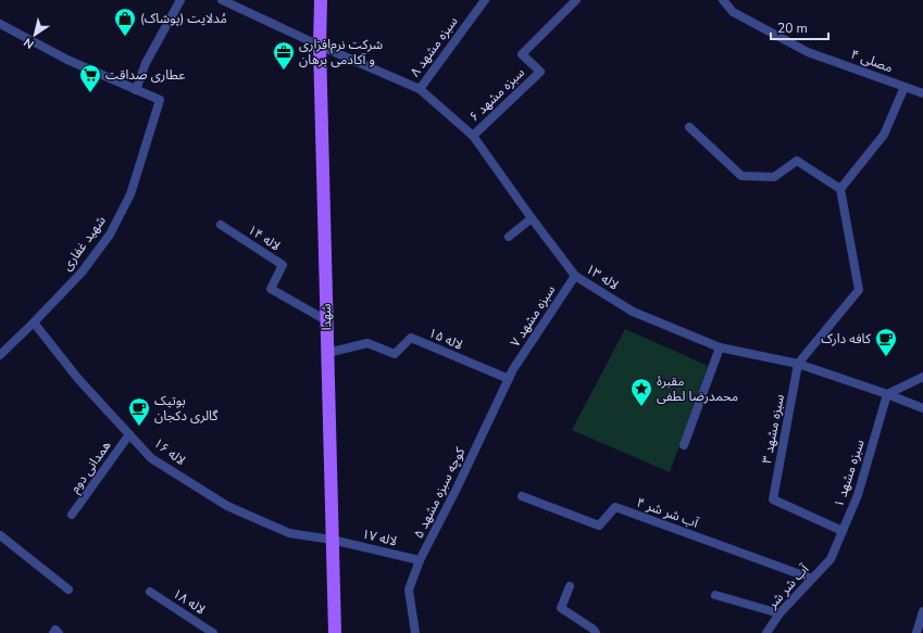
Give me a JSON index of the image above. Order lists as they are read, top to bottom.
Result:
{
  "streets": {
    "main road": ["شهدا"],
    "street": [
      "۸ سبزه مشهد",
      "۴ مصلی",
      "۶ سبزه مشهد",
      "۱۴ لاله",
      "شهید غفاری",
      "لاله ۱۳",
      "۷ سبزه مشهد",
      "۱۵ لاله",
      "۳ سبزه مشهد",
      "لاله ۱۶",
      "همدانی دوم",
      "۱ سبزه مشهد",
      "کوچه سبزه مشهد ۵",
      "۴ آب شر شر",
      "۱۷ لاله",
      "آب شر شر",
      "لاله ۱۸"
    ]
  },
  "crossings": [
    ["۸ سبزه مشهد", "لاله ۱۳"],
    ["۶ سبزه مشهد", "لاله ۱۳"],
    ["۱۴ لاله", "شهدا"],
    ["شهید غفاری", "لاله ۱۶"],
    ["لاله ۱۳", "۷ سبزه مشهد"],
    ["لاله ۱۳", "شهدا"],
    ["لاله ۱۳", "۳ سبزه مشهد"],
    ["لاله ۱۳", "۱ سبزه مشهد"],
    ["۷ سبزه مشهد", "کوچه سبزه مشهد ۵"],
    ["شهدا", "۱۵ لاله"],
    ["شهدا", "لاله ۱۶"],
    ["شهدا", "۱۷ لاله"],
    ["۱۵ لاله", "کوچه سبزه مشهد ۵"],
    ["۳ سبزه مشهد", "۱ سبزه مشهد"],
    ["لاله ۱۶", "همدانی دوم"],
    ["لاله ۱۶", "۱۷ لاله"],
    ["۱ سبزه مشهد", "آب شر شر"],
    ["کوچه سبزه مشهد ۵", "۱۷ لاله"],
    ["۴ آب شر شر", "آب شر شر"]
  ],
  "places": {
    "shop": ["مُدلایت (پوشاک)"],
    "office": ["شرکت نرم‌افزاری و آکادمی برهان"],
    "supermarket": ["عطاری صداقت"],
    "cafe": ["کافه دارک", "بوتیک گالری دکجان"],
    "place": ["مقبرهٔ محمدرضا لطفی"]
  },
  "scale_bar": "20 m",
  "north": "bottom left"
}
